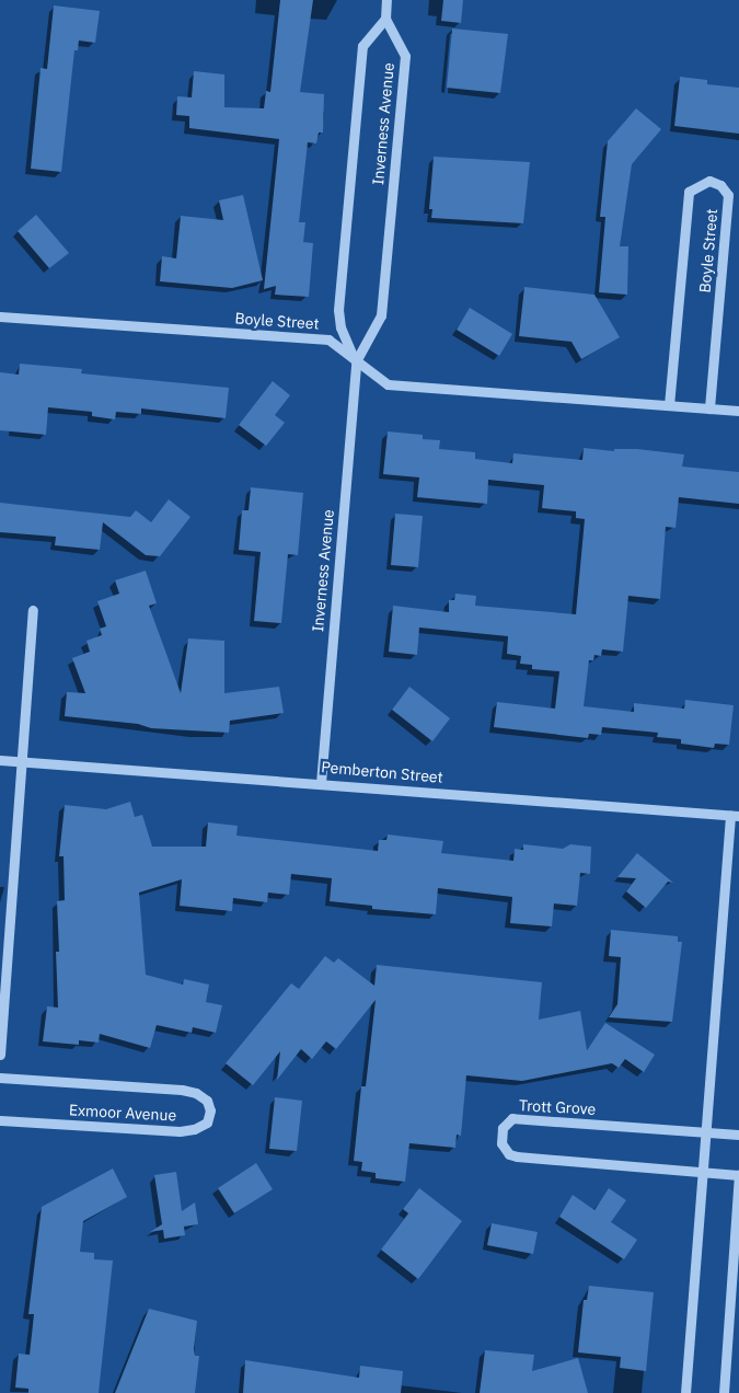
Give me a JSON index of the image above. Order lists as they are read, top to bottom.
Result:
{
  "streets": {
    "street": [
      "Inverness Avenue",
      "Boyle Street",
      "Pemberton Street",
      "Trott Grove",
      "Exmoor Avenue"
    ]
  },
  "crossings": [
    ["Inverness Avenue", "Boyle Street"],
    ["Inverness Avenue", "Pemberton Street"]
  ]
}
